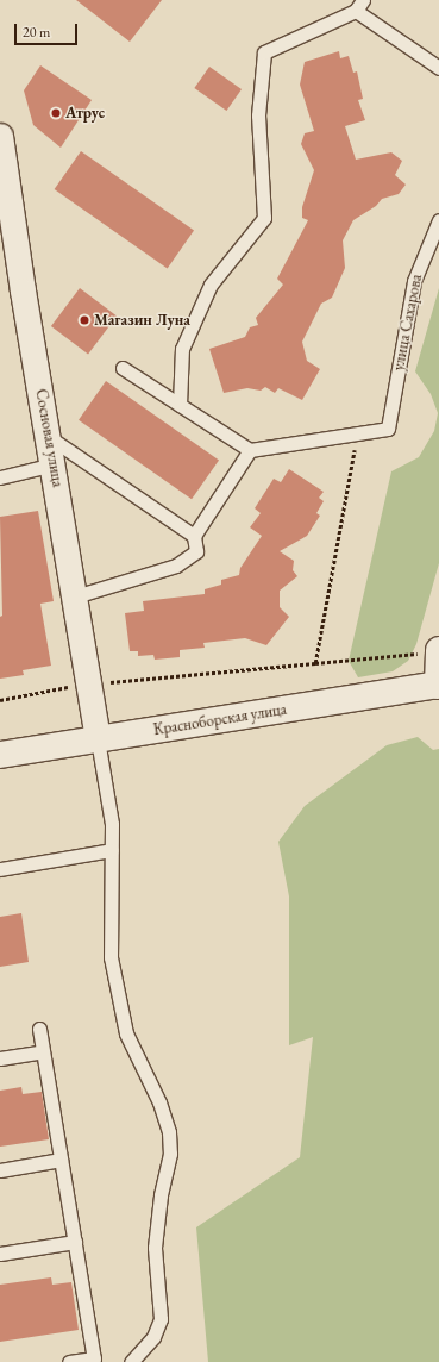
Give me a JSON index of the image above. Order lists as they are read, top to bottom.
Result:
{
  "streets": {
    "street": ["Сосновая улица", "Красноборская улица"],
    "lane": ["улица Сахарова"]
  },
  "crossings": [
    ["Сосновая улица", "Красноборская улица"]
  ],
  "places": ["Атрус", "Магазин Луна"],
  "scale_bar": "20 m"
}
